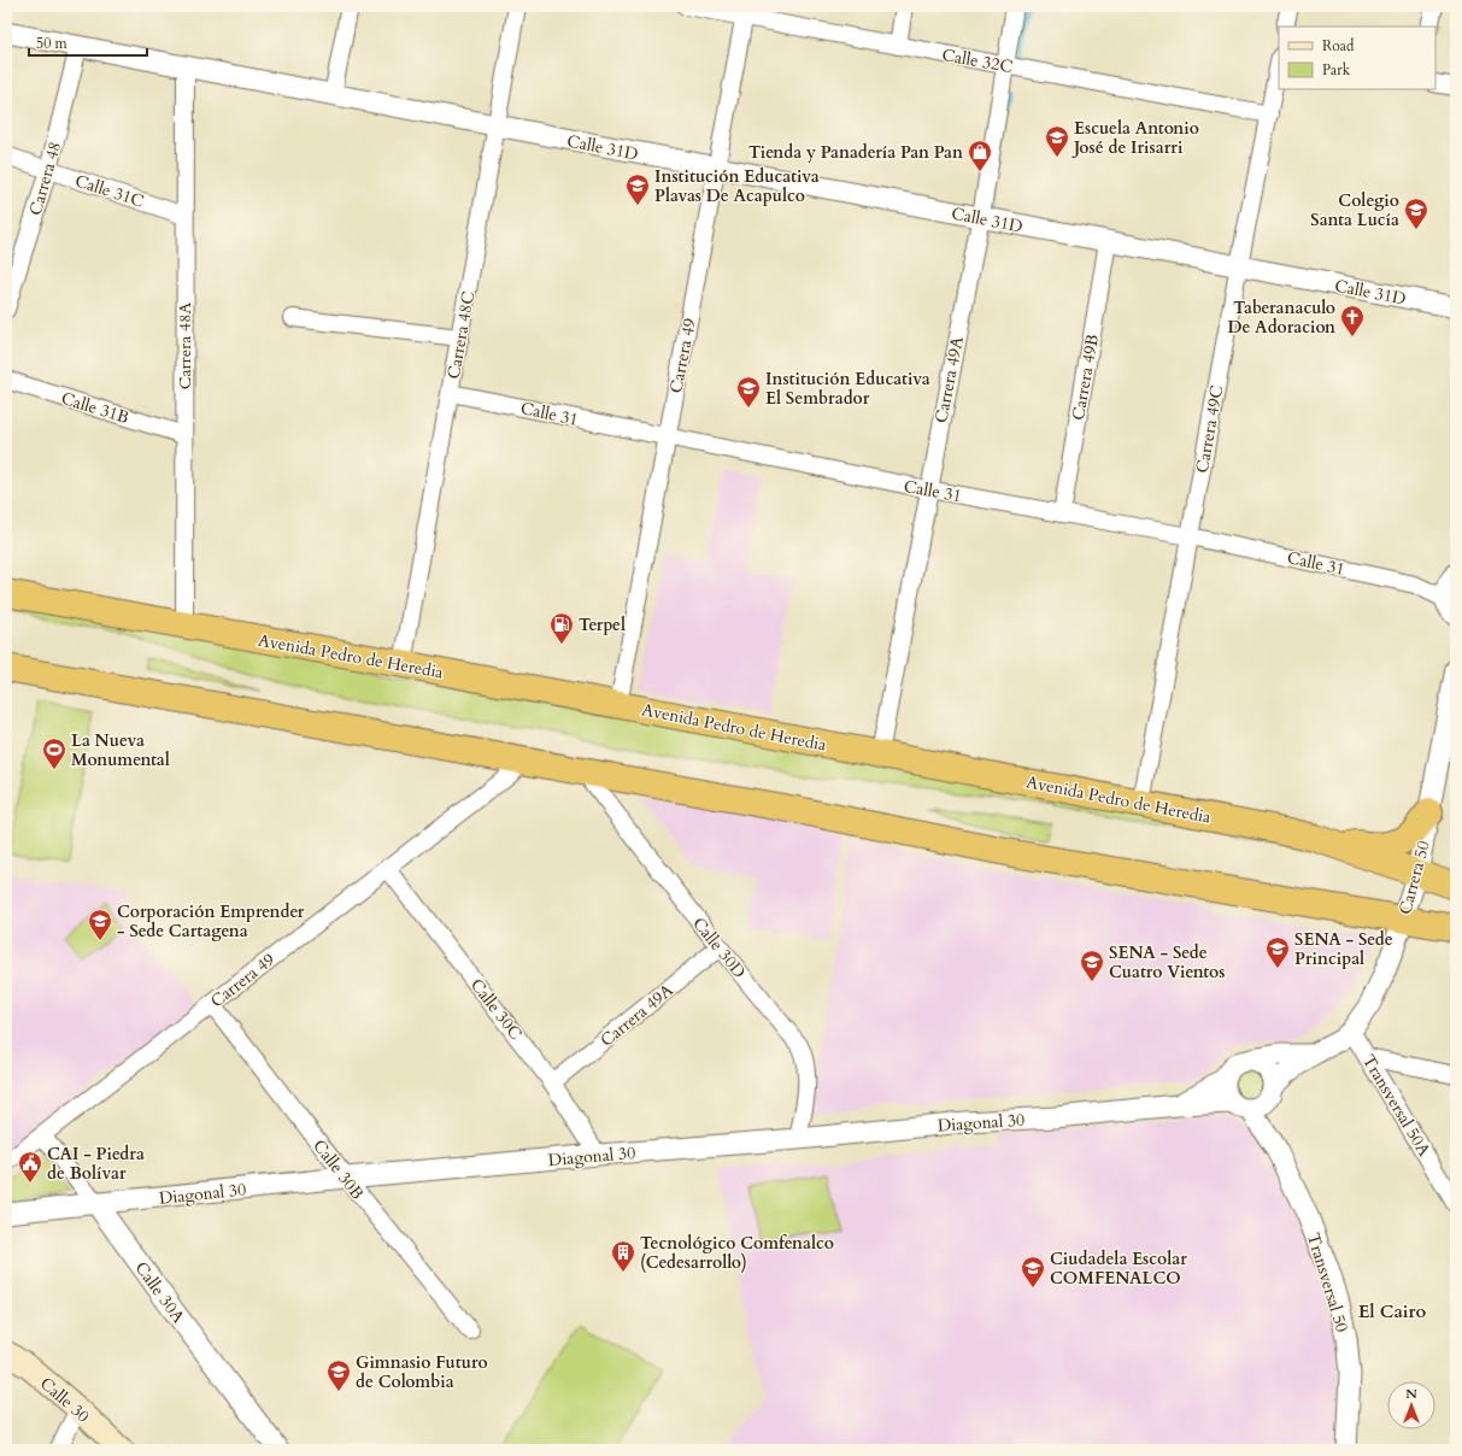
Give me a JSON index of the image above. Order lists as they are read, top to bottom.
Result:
{
  "streets": {
    "highway": ["Avenida Pedro de Heredia"],
    "main road": ["Calle 30"],
    "street": [
      "Calle 32C",
      "Calle 31D",
      "Carrera 48",
      "Calle 31C",
      "Carrera 48C",
      "Carrera 48A",
      "Carrera 49",
      "Carrera 49B",
      "Carrera 49A",
      "Calle 31B",
      "Calle 31",
      "Carrera 49C",
      "Carrera 50",
      "Calle 30D",
      "Calle 30C",
      "Transversal 50A",
      "Diagonal 30",
      "Calle 30B",
      "Transversal 50",
      "Calle 30A"
    ]
  },
  "crossings": [
    ["Calle 32C", "Carrera 49"],
    ["Calle 32C", "Carrera 49A"],
    ["Calle 32C", "Carrera 49C"],
    ["Calle 31D", "Carrera 48"],
    ["Calle 31D", "Carrera 48C"],
    ["Calle 31D", "Carrera 48A"],
    ["Calle 31D", "Carrera 49"],
    ["Calle 31D", "Carrera 49B"],
    ["Calle 31D", "Carrera 49A"],
    ["Calle 31D", "Carrera 49C"],
    ["Carrera 48", "Calle 31C"],
    ["Calle 31C", "Carrera 48A"],
    ["Carrera 48C", "Calle 31"],
    ["Carrera 48C", "Avenida Pedro de Heredia"],
    ["Carrera 48A", "Calle 31B"],
    ["Carrera 48A", "Avenida Pedro de Heredia"],
    ["Carrera 49", "Calle 31"],
    ["Carrera 49", "Avenida Pedro de Heredia"],
    ["Carrera 49", "Calle 30C"],
    ["Carrera 49", "Calle 30B"],
    ["Carrera 49", "Calle 30A"],
    ["Carrera 49B", "Calle 31"],
    ["Carrera 49A", "Calle 31"],
    ["Carrera 49A", "Avenida Pedro de Heredia"],
    ["Carrera 49A", "Calle 30D"],
    ["Carrera 49A", "Calle 30C"],
    ["Calle 31", "Carrera 49C"],
    ["Carrera 49C", "Avenida Pedro de Heredia"],
    ["Avenida Pedro de Heredia", "Carrera 50"],
    ["Carrera 50", "Transversal 50A"],
    ["Carrera 50", "Diagonal 30"],
    ["Carrera 50", "Transversal 50"],
    ["Calle 30D", "Diagonal 30"],
    ["Calle 30C", "Diagonal 30"],
    ["Diagonal 30", "Calle 30B"],
    ["Diagonal 30", "Transversal 50"],
    ["Diagonal 30", "Calle 30A"]
  ],
  "districts": ["El Cairo"],
  "places": {
    "school or university": [
      "Escuela Antonio José de Irisarri",
      "Institución Educativa Plavas De Acapulco",
      "Colegio Santa Lucía",
      "Institución Educativa El Sembrador",
      "Corporación Emprender - Sede Cartagena",
      "SENA - Sede Principal",
      "SENA - Sede Cuatro Vientos",
      "Ciudadela Escolar COMFENALCO",
      "Gimnasio Futuro de Colombia"
    ],
    "shop": ["Tienda y Panadería Pan Pan"],
    "church": ["Taberanaculo De Adoracion"],
    "fuel station": ["Terpel"],
    "sports": ["La Nueva Monumental"],
    "public building": ["CAI - Piedra de Bolívar"],
    "building": ["Tecnológico Comfenalco (Cedesarrollo)"]
  },
  "legend": ["Road", "Park"],
  "scale_bar": "50 m",
  "north": "top"
}
